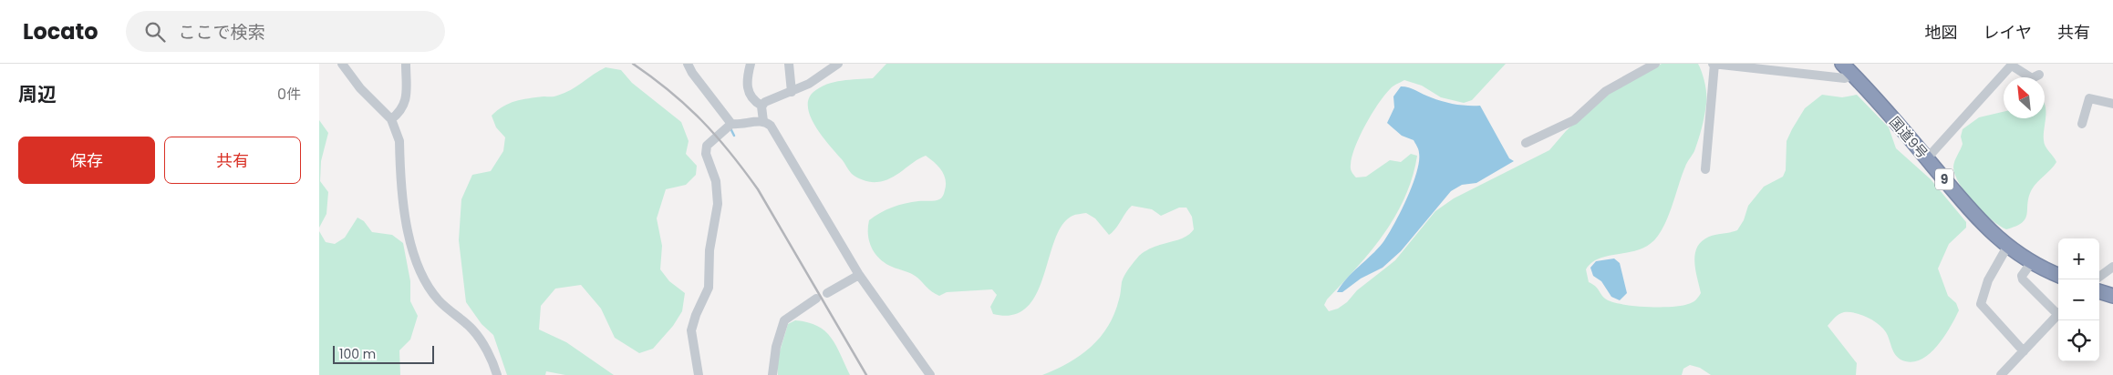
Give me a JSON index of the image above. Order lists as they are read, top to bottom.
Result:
{
  "streets": {
    "highway": ["国道9号", "9"]
  },
  "scale_bar": "100 m",
  "north": "top left",
  "page": {
    "header": "Locato",
    "search": "ここで検索",
    "nav": ["地図", "レイヤ", "共有"],
    "heading": ["周辺", "0件"],
    "buttons": ["保存", "共有"],
    "map_buttons": ["+", "−"],
    "scale": "100 m"
  }
}
